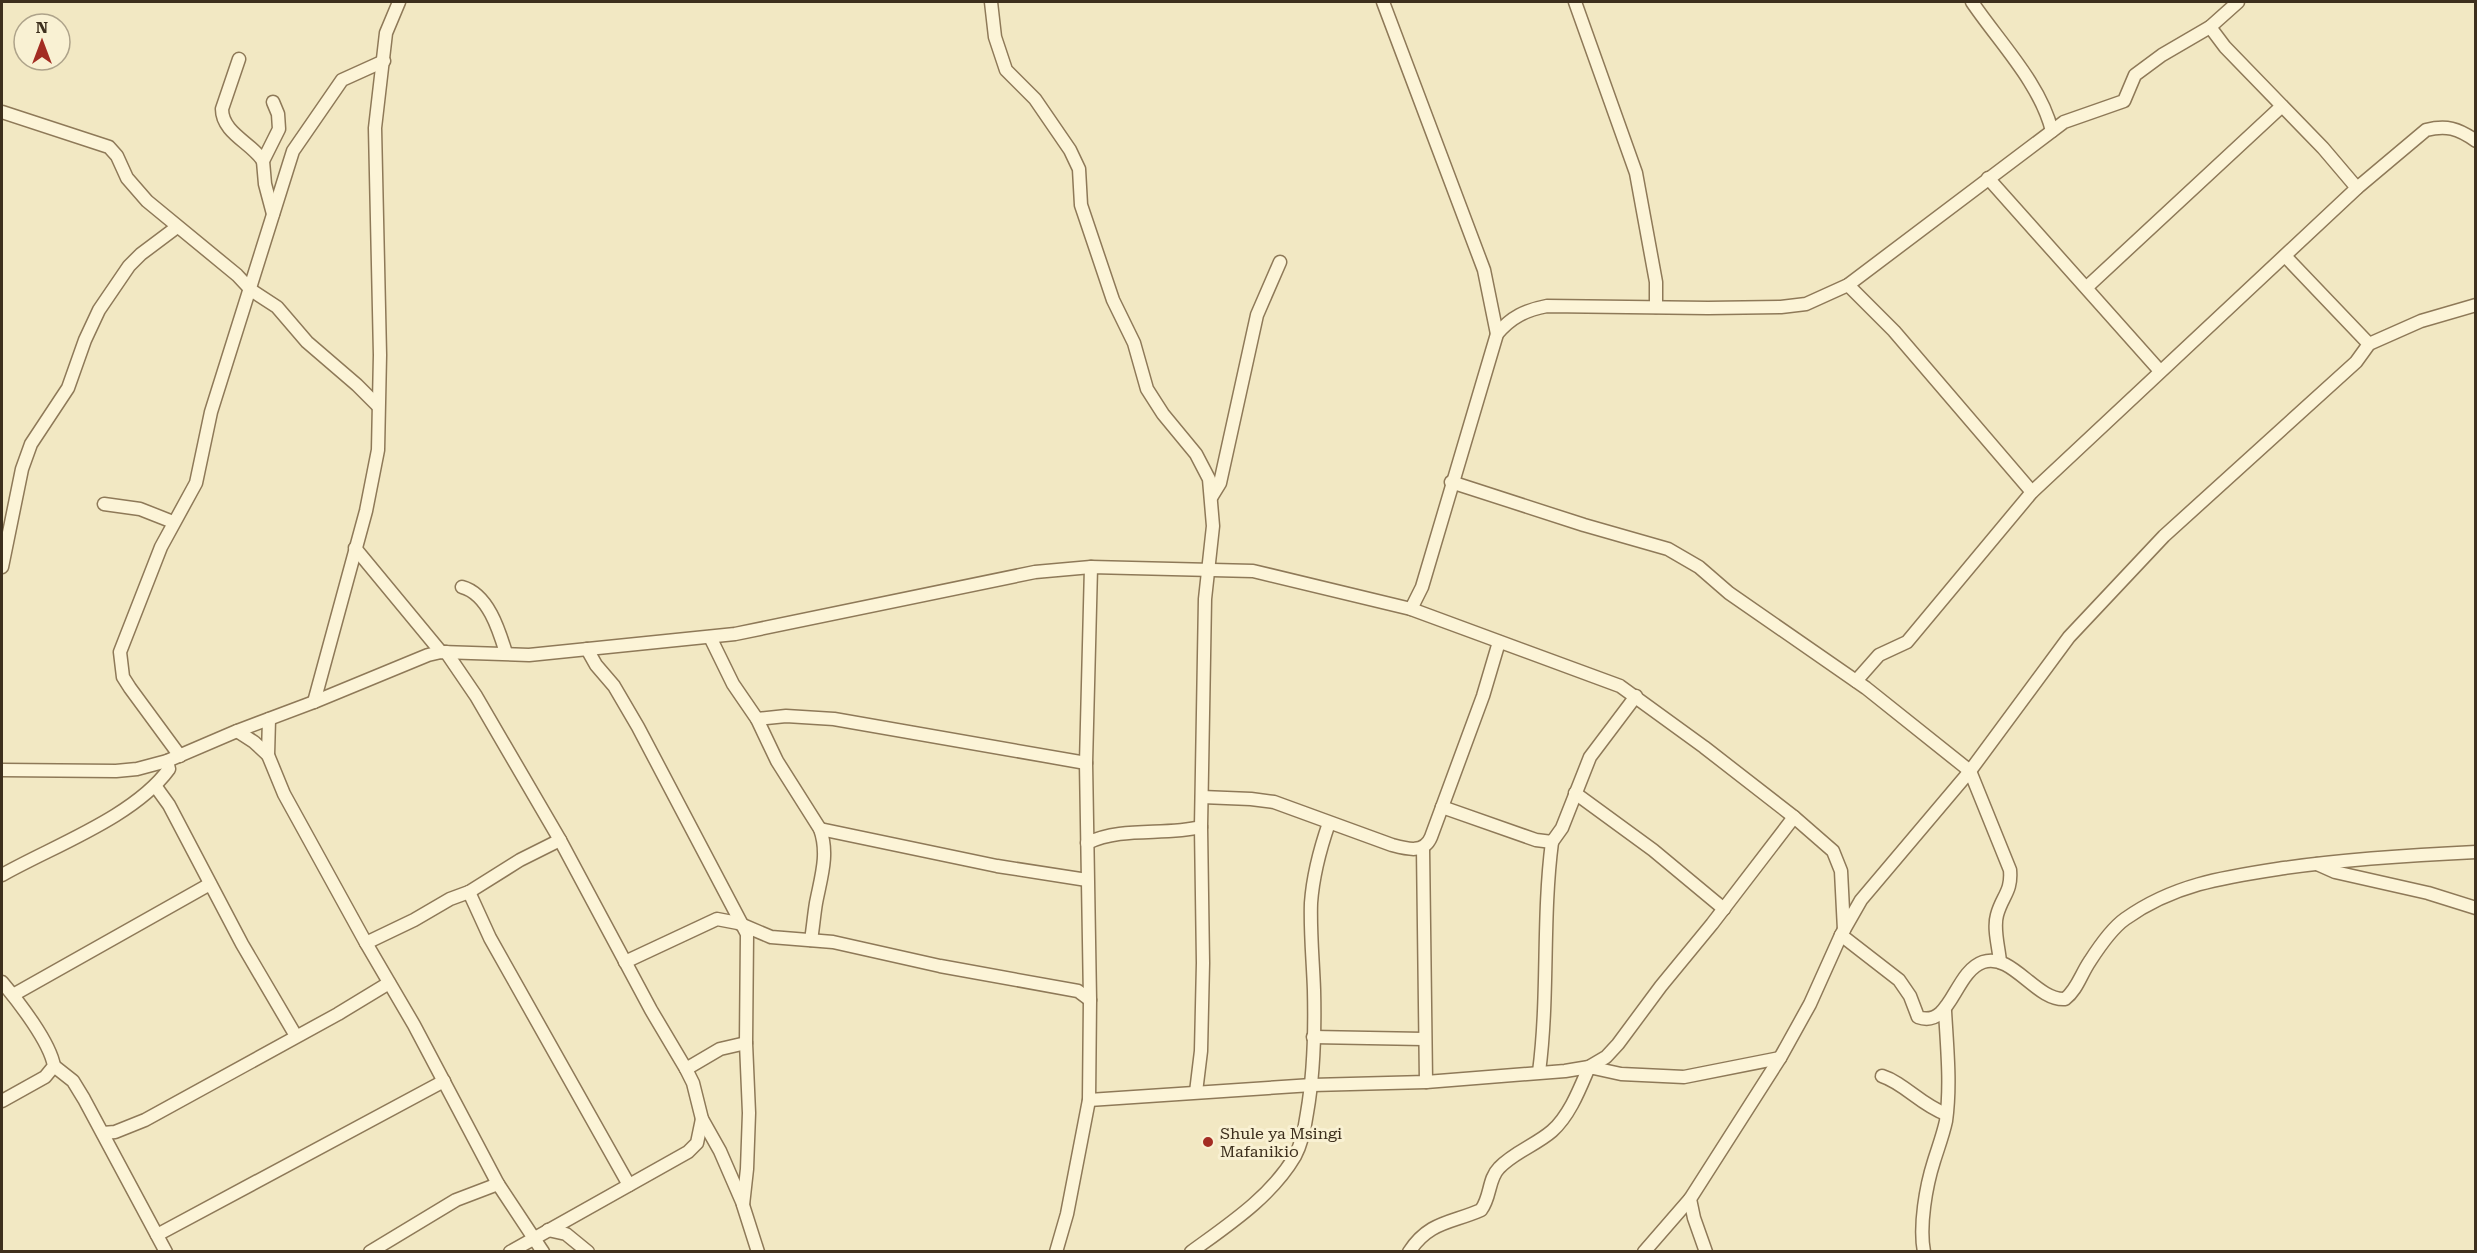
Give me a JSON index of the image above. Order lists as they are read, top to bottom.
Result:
{
  "places": ["Shule ya Msingi Mafanikio"],
  "north": "top"
}
